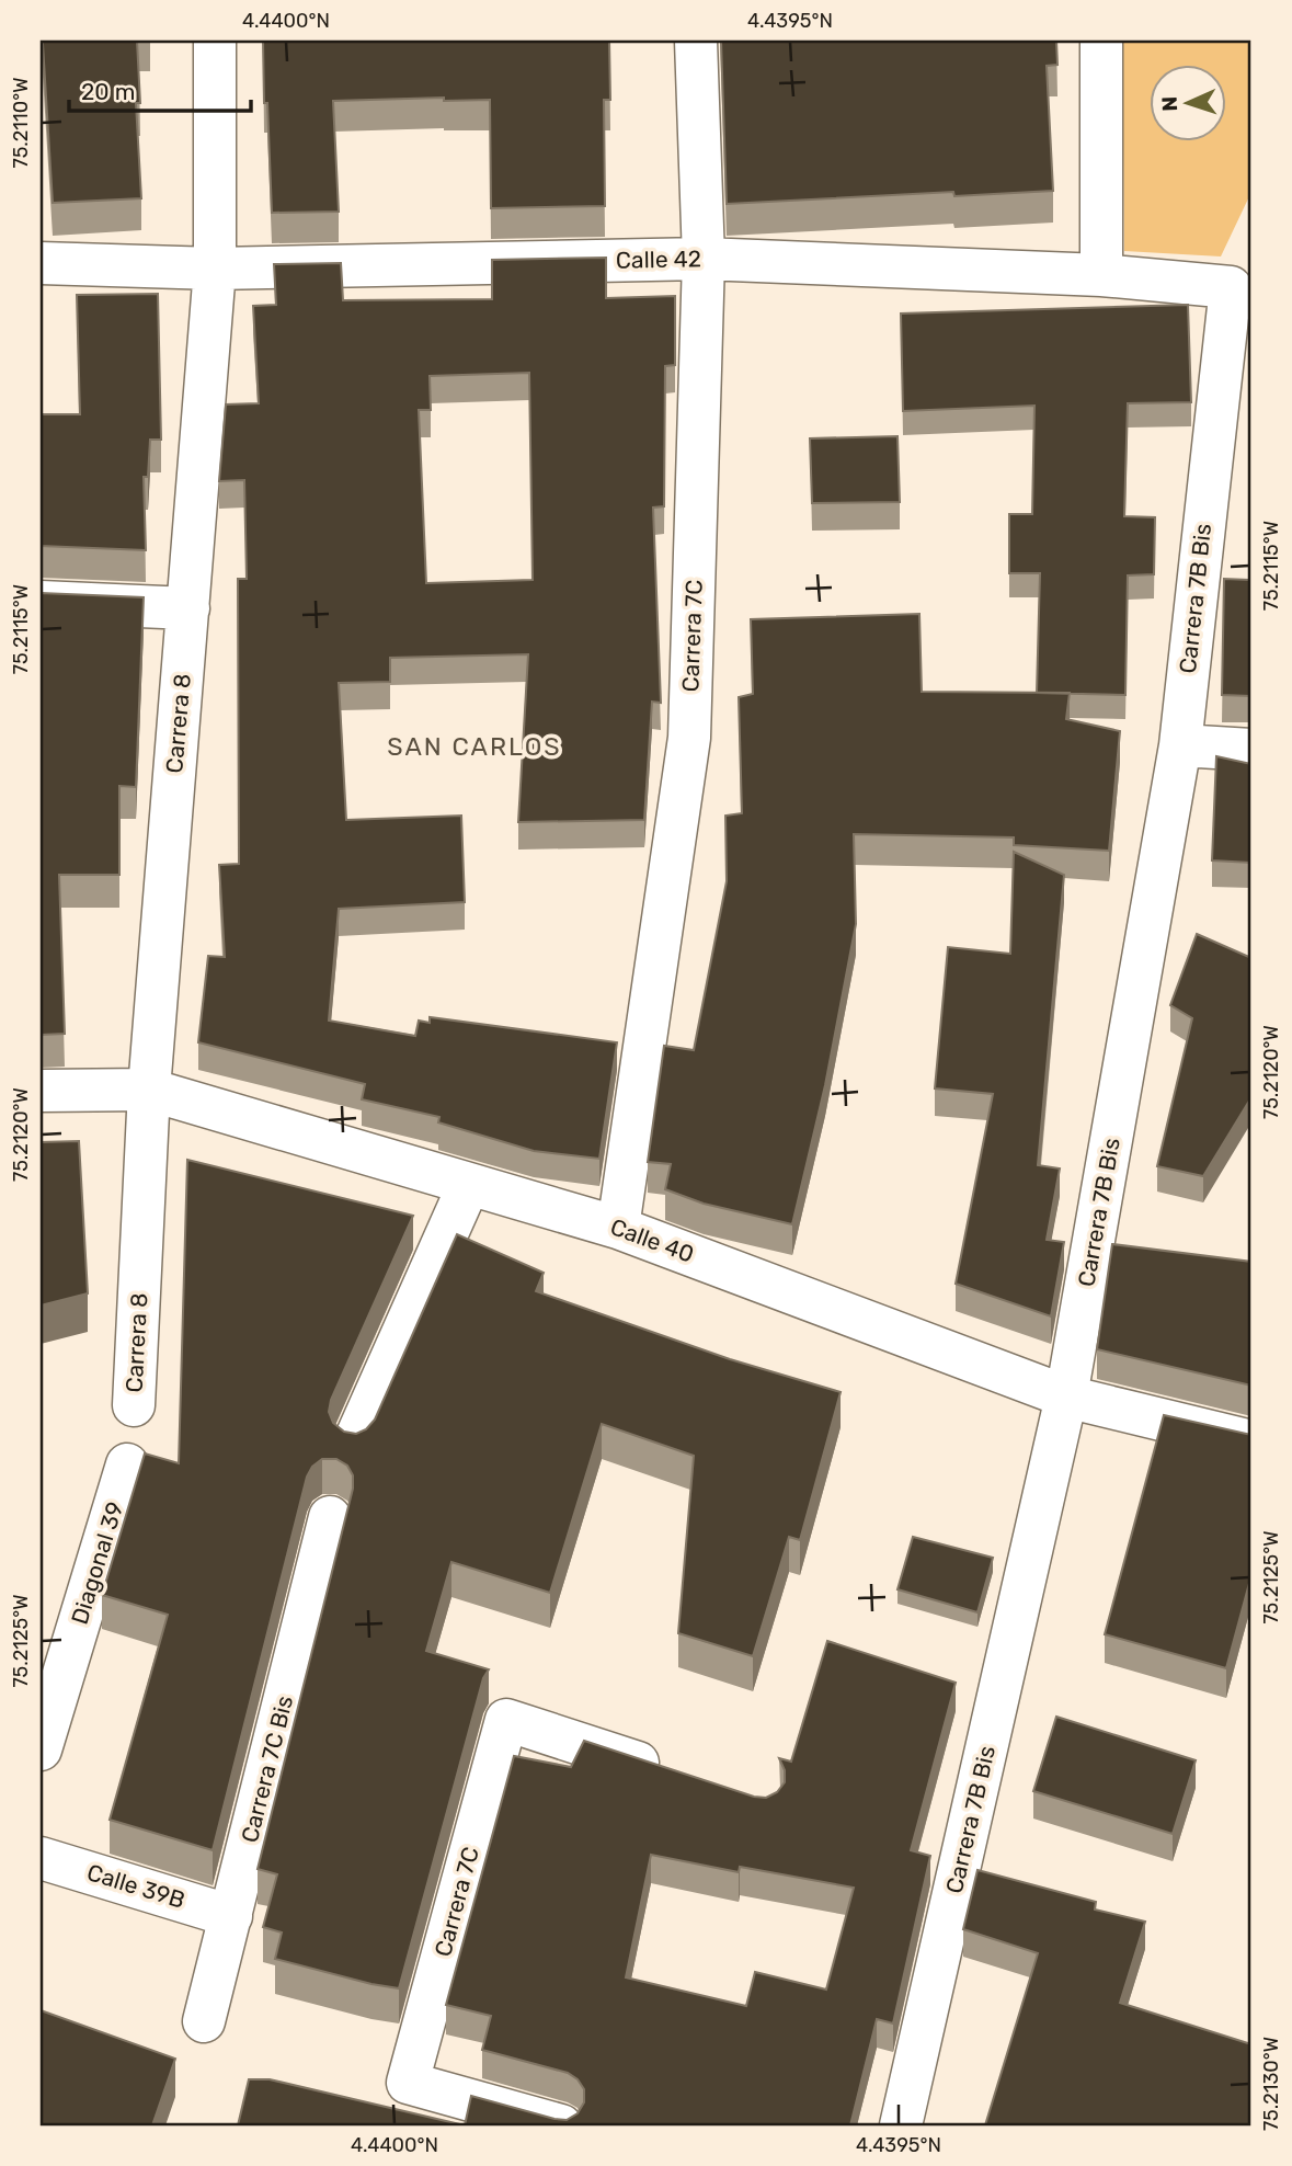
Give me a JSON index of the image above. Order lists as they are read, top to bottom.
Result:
{
  "streets": {
    "street": [
      "Calle 42",
      "Carrera 7B Bis",
      "Carrera 7C",
      "Carrera 8",
      "Calle 40",
      "Diagonal 39",
      "Carrera 7C Bis",
      "Calle 39B"
    ]
  },
  "crossings": [
    ["Calle 42", "Carrera 7B Bis"],
    ["Calle 42", "Carrera 7C"],
    ["Calle 42", "Carrera 8"],
    ["Carrera 7B Bis", "Calle 40"],
    ["Carrera 7C", "Calle 40"],
    ["Carrera 8", "Calle 40"],
    ["Carrera 7C Bis", "Calle 39B"]
  ],
  "districts": ["SAN CARLOS"],
  "scale_bar": "20 m",
  "north": "left",
  "coordinates": [
    "4.4400°N",
    "4.4395°N",
    "75.2110°W",
    "75.2115°W",
    "75.2120°W",
    "75.2125°W",
    "75.2130°W"
  ]
}
